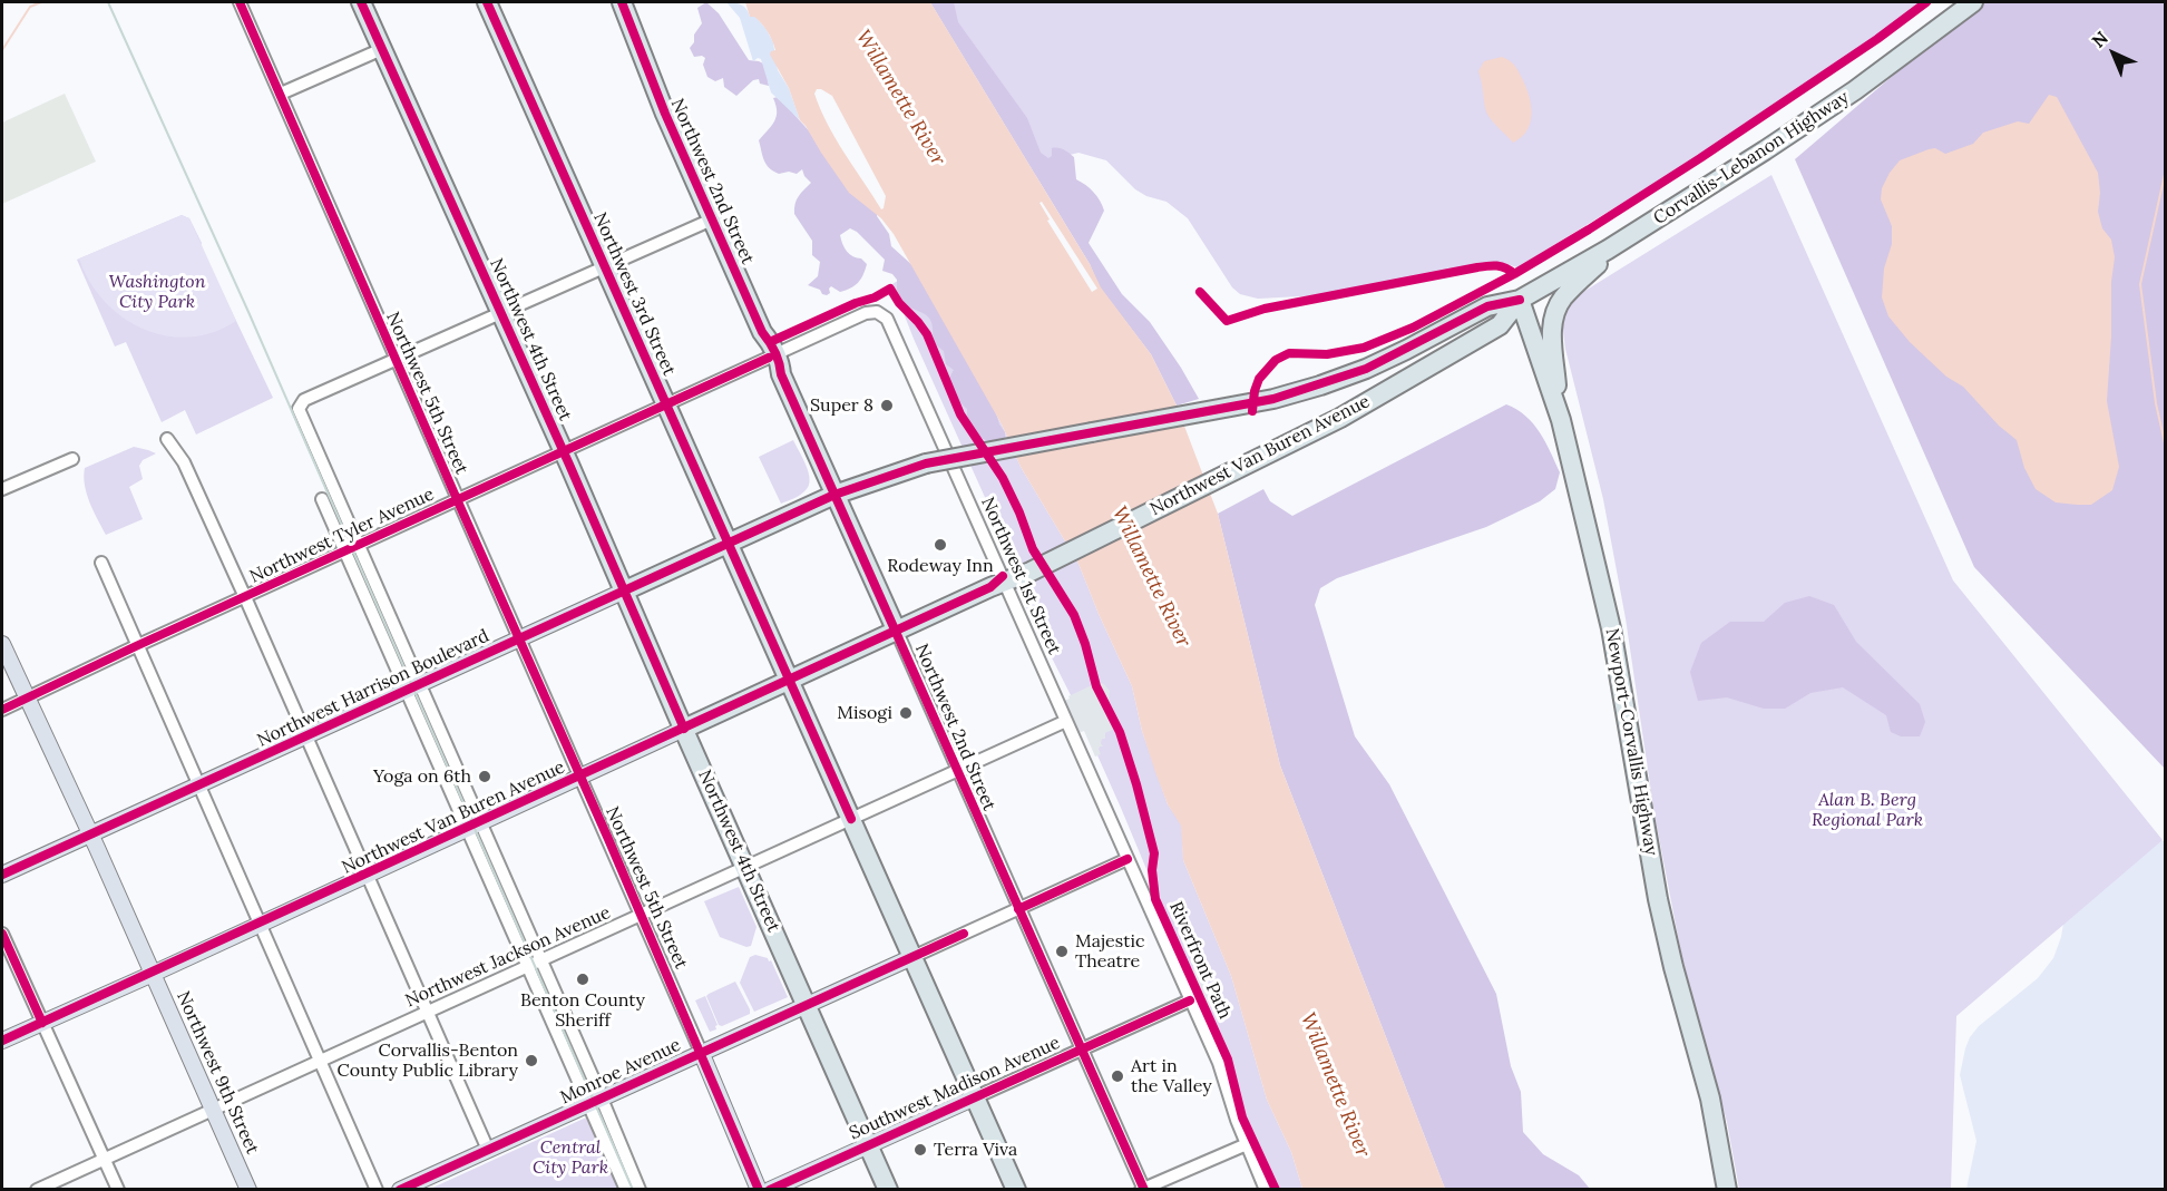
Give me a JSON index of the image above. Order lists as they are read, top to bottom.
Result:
{
  "streets": {
    "highway": [
      "Corvallis-Lebanon Highway",
      "Northwest 2nd Street",
      "Northwest 3rd Street",
      "Northwest 4th Street",
      "Northwest Van Buren Avenue",
      "Northwest Harrison Boulevard",
      "Newport-Corvallis Highway"
    ],
    "main road": ["Monroe Avenue", "Northwest 9th Street", "Southwest Madison Avenue"],
    "street": [
      "Northwest 5th Street",
      "Northwest Tyler Avenue",
      "Northwest 1st Street",
      "Northwest Jackson Avenue"
    ],
    "cycle path": ["Riverfront Path"]
  },
  "crossings": [
    ["Corvallis-Lebanon Highway", "Northwest Van Buren Avenue"],
    ["Corvallis-Lebanon Highway", "Northwest Harrison Boulevard"],
    ["Corvallis-Lebanon Highway", "Newport-Corvallis Highway"],
    ["Northwest 2nd Street", "Northwest Van Buren Avenue"],
    ["Northwest 2nd Street", "Northwest Tyler Avenue"],
    ["Northwest 2nd Street", "Northwest Harrison Boulevard"],
    ["Northwest 2nd Street", "Northwest Jackson Avenue"],
    ["Northwest 2nd Street", "Monroe Avenue"],
    ["Northwest 2nd Street", "Southwest Madison Avenue"],
    ["Northwest 3rd Street", "Northwest Van Buren Avenue"],
    ["Northwest 3rd Street", "Northwest Tyler Avenue"],
    ["Northwest 3rd Street", "Northwest Harrison Boulevard"],
    ["Northwest 3rd Street", "Northwest Jackson Avenue"],
    ["Northwest 3rd Street", "Monroe Avenue"],
    ["Northwest 3rd Street", "Southwest Madison Avenue"],
    ["Northwest 4th Street", "Northwest Van Buren Avenue"],
    ["Northwest 4th Street", "Northwest Tyler Avenue"],
    ["Northwest 4th Street", "Northwest Harrison Boulevard"],
    ["Northwest 4th Street", "Northwest Jackson Avenue"],
    ["Northwest 4th Street", "Monroe Avenue"],
    ["Northwest 4th Street", "Southwest Madison Avenue"],
    ["Northwest 5th Street", "Northwest Van Buren Avenue"],
    ["Northwest 5th Street", "Northwest Tyler Avenue"],
    ["Northwest 5th Street", "Northwest Harrison Boulevard"],
    ["Northwest 5th Street", "Northwest Jackson Avenue"],
    ["Northwest 5th Street", "Monroe Avenue"],
    ["Northwest Van Buren Avenue", "Northwest 1st Street"],
    ["Northwest Van Buren Avenue", "Northwest Harrison Boulevard"],
    ["Northwest Van Buren Avenue", "Newport-Corvallis Highway"],
    ["Northwest Van Buren Avenue", "Northwest 9th Street"],
    ["Northwest Tyler Avenue", "Northwest 1st Street"],
    ["Northwest Tyler Avenue", "Northwest 9th Street"],
    ["Northwest 1st Street", "Northwest Jackson Avenue"],
    ["Northwest 1st Street", "Monroe Avenue"],
    ["Northwest 1st Street", "Southwest Madison Avenue"],
    ["Northwest Harrison Boulevard", "Newport-Corvallis Highway"],
    ["Northwest Harrison Boulevard", "Northwest 9th Street"],
    ["Northwest Jackson Avenue", "Northwest 9th Street"]
  ],
  "water": ["Willamette River"],
  "parks": ["Washington City Park", "Alan B. Berg Regional Park", "Central City Park"],
  "places": [
    "Super 8",
    "Rodeway Inn",
    "Misogi",
    "Yoga on 6th",
    "Majestic Theatre",
    "Benton County Sheriff",
    "Corvallis-Benton County Public Library",
    "Art in the Valley",
    "Terra Viva"
  ],
  "north": "top left"
}
